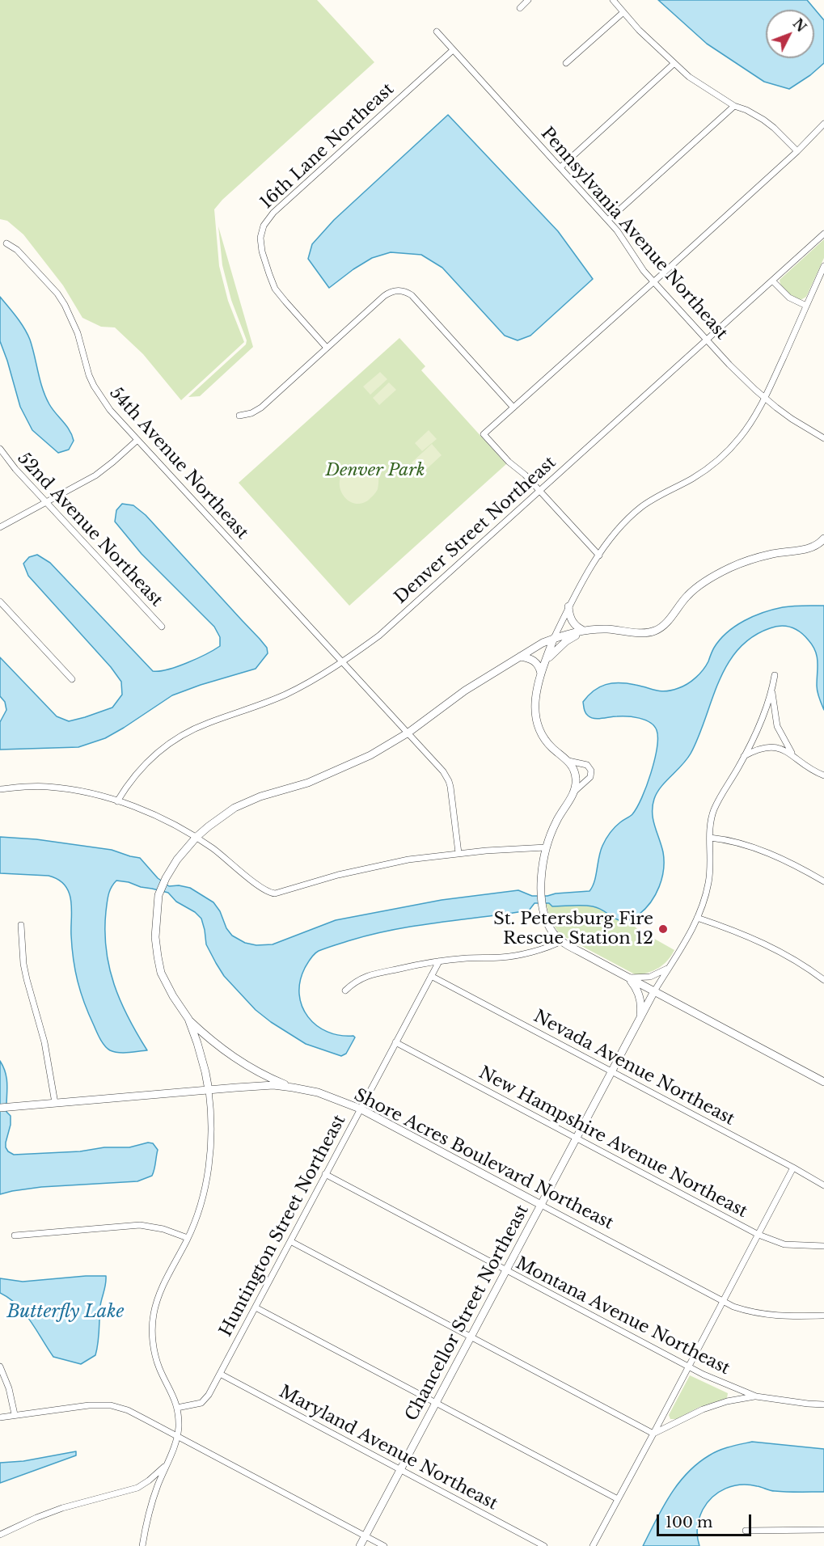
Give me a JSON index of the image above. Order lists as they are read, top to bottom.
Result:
{
  "streets": {
    "street": [
      "16th Lane Northeast",
      "Pennsylvania Avenue Northeast",
      "54th Avenue Northeast",
      "52nd Avenue Northeast",
      "Denver Street Northeast",
      "Nevada Avenue Northeast",
      "New Hampshire Avenue Northeast",
      "Shore Acres Boulevard Northeast",
      "Huntington Street Northeast",
      "Chancellor Street Northeast",
      "Montana Avenue Northeast",
      "Maryland Avenue Northeast"
    ]
  },
  "crossings": [
    ["16th Lane Northeast", "Pennsylvania Avenue Northeast"],
    ["Pennsylvania Avenue Northeast", "Denver Street Northeast"],
    ["54th Avenue Northeast", "Denver Street Northeast"],
    ["Nevada Avenue Northeast", "Huntington Street Northeast"],
    ["Nevada Avenue Northeast", "Chancellor Street Northeast"],
    ["New Hampshire Avenue Northeast", "Huntington Street Northeast"],
    ["New Hampshire Avenue Northeast", "Chancellor Street Northeast"],
    ["Shore Acres Boulevard Northeast", "Huntington Street Northeast"],
    ["Shore Acres Boulevard Northeast", "Chancellor Street Northeast"],
    ["Huntington Street Northeast", "Montana Avenue Northeast"],
    ["Huntington Street Northeast", "Maryland Avenue Northeast"],
    ["Chancellor Street Northeast", "Montana Avenue Northeast"],
    ["Chancellor Street Northeast", "Maryland Avenue Northeast"]
  ],
  "water": ["Butterfly Lake"],
  "parks": ["Denver Park"],
  "places": ["St. Petersburg Fire Rescue Station 12"],
  "scale_bar": "100 m",
  "north": "top right"
}
